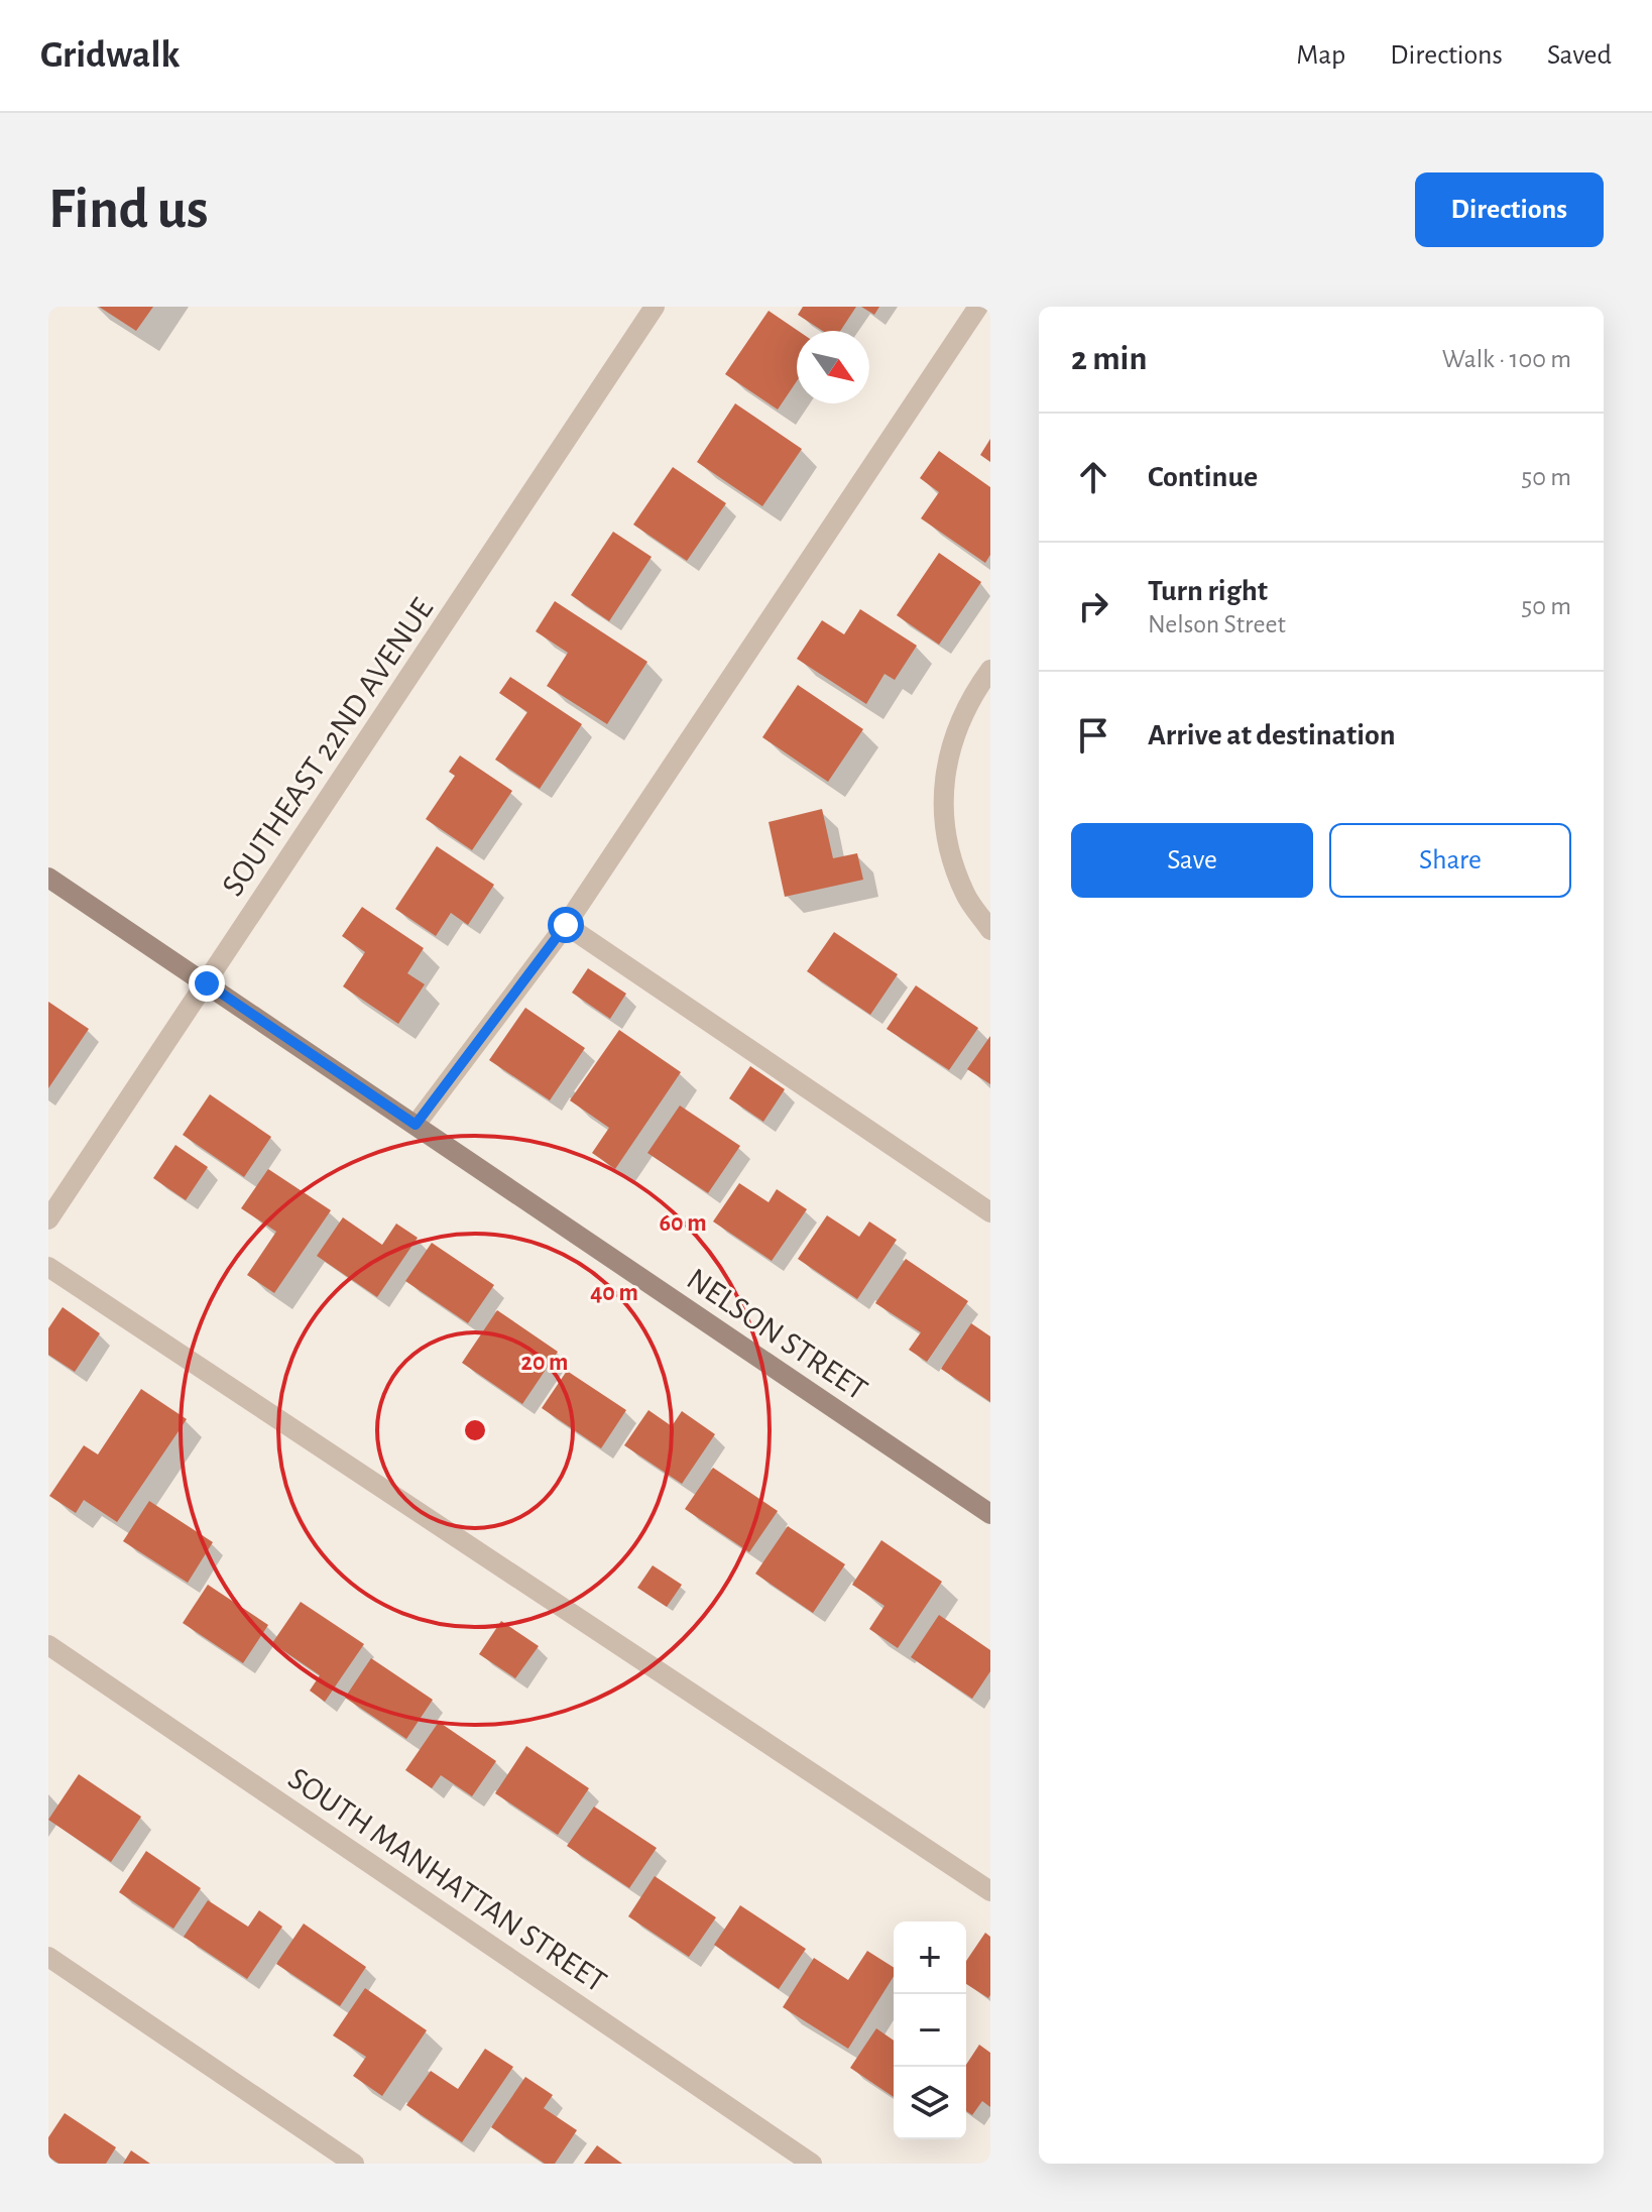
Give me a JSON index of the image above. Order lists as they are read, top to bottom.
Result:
{
  "streets": {
    "street": ["SOUTHEAST 22ND AVENUE", "NELSON STREET", "SOUTH MANHATTAN STREET"]
  },
  "crossings": [
    ["SOUTHEAST 22ND AVENUE", "NELSON STREET"]
  ],
  "north": "bottom right",
  "page": {
    "header": "Gridwalk",
    "nav": ["Map", "Directions", "Saved"],
    "buttons": [
      "Directions",
      ["Save", "Share"]
    ],
    "title": "Find us",
    "heading": ["2 min", "Walk · 100 m"],
    "list": [
      ["Continue", "50 m"],
      ["Turn right", "Nelson Street", "50 m"],
      "Arrive at destination"
    ],
    "map_buttons": ["+", "−"]
  },
  "rings": ["60 m", "40 m", "20 m"]
}
